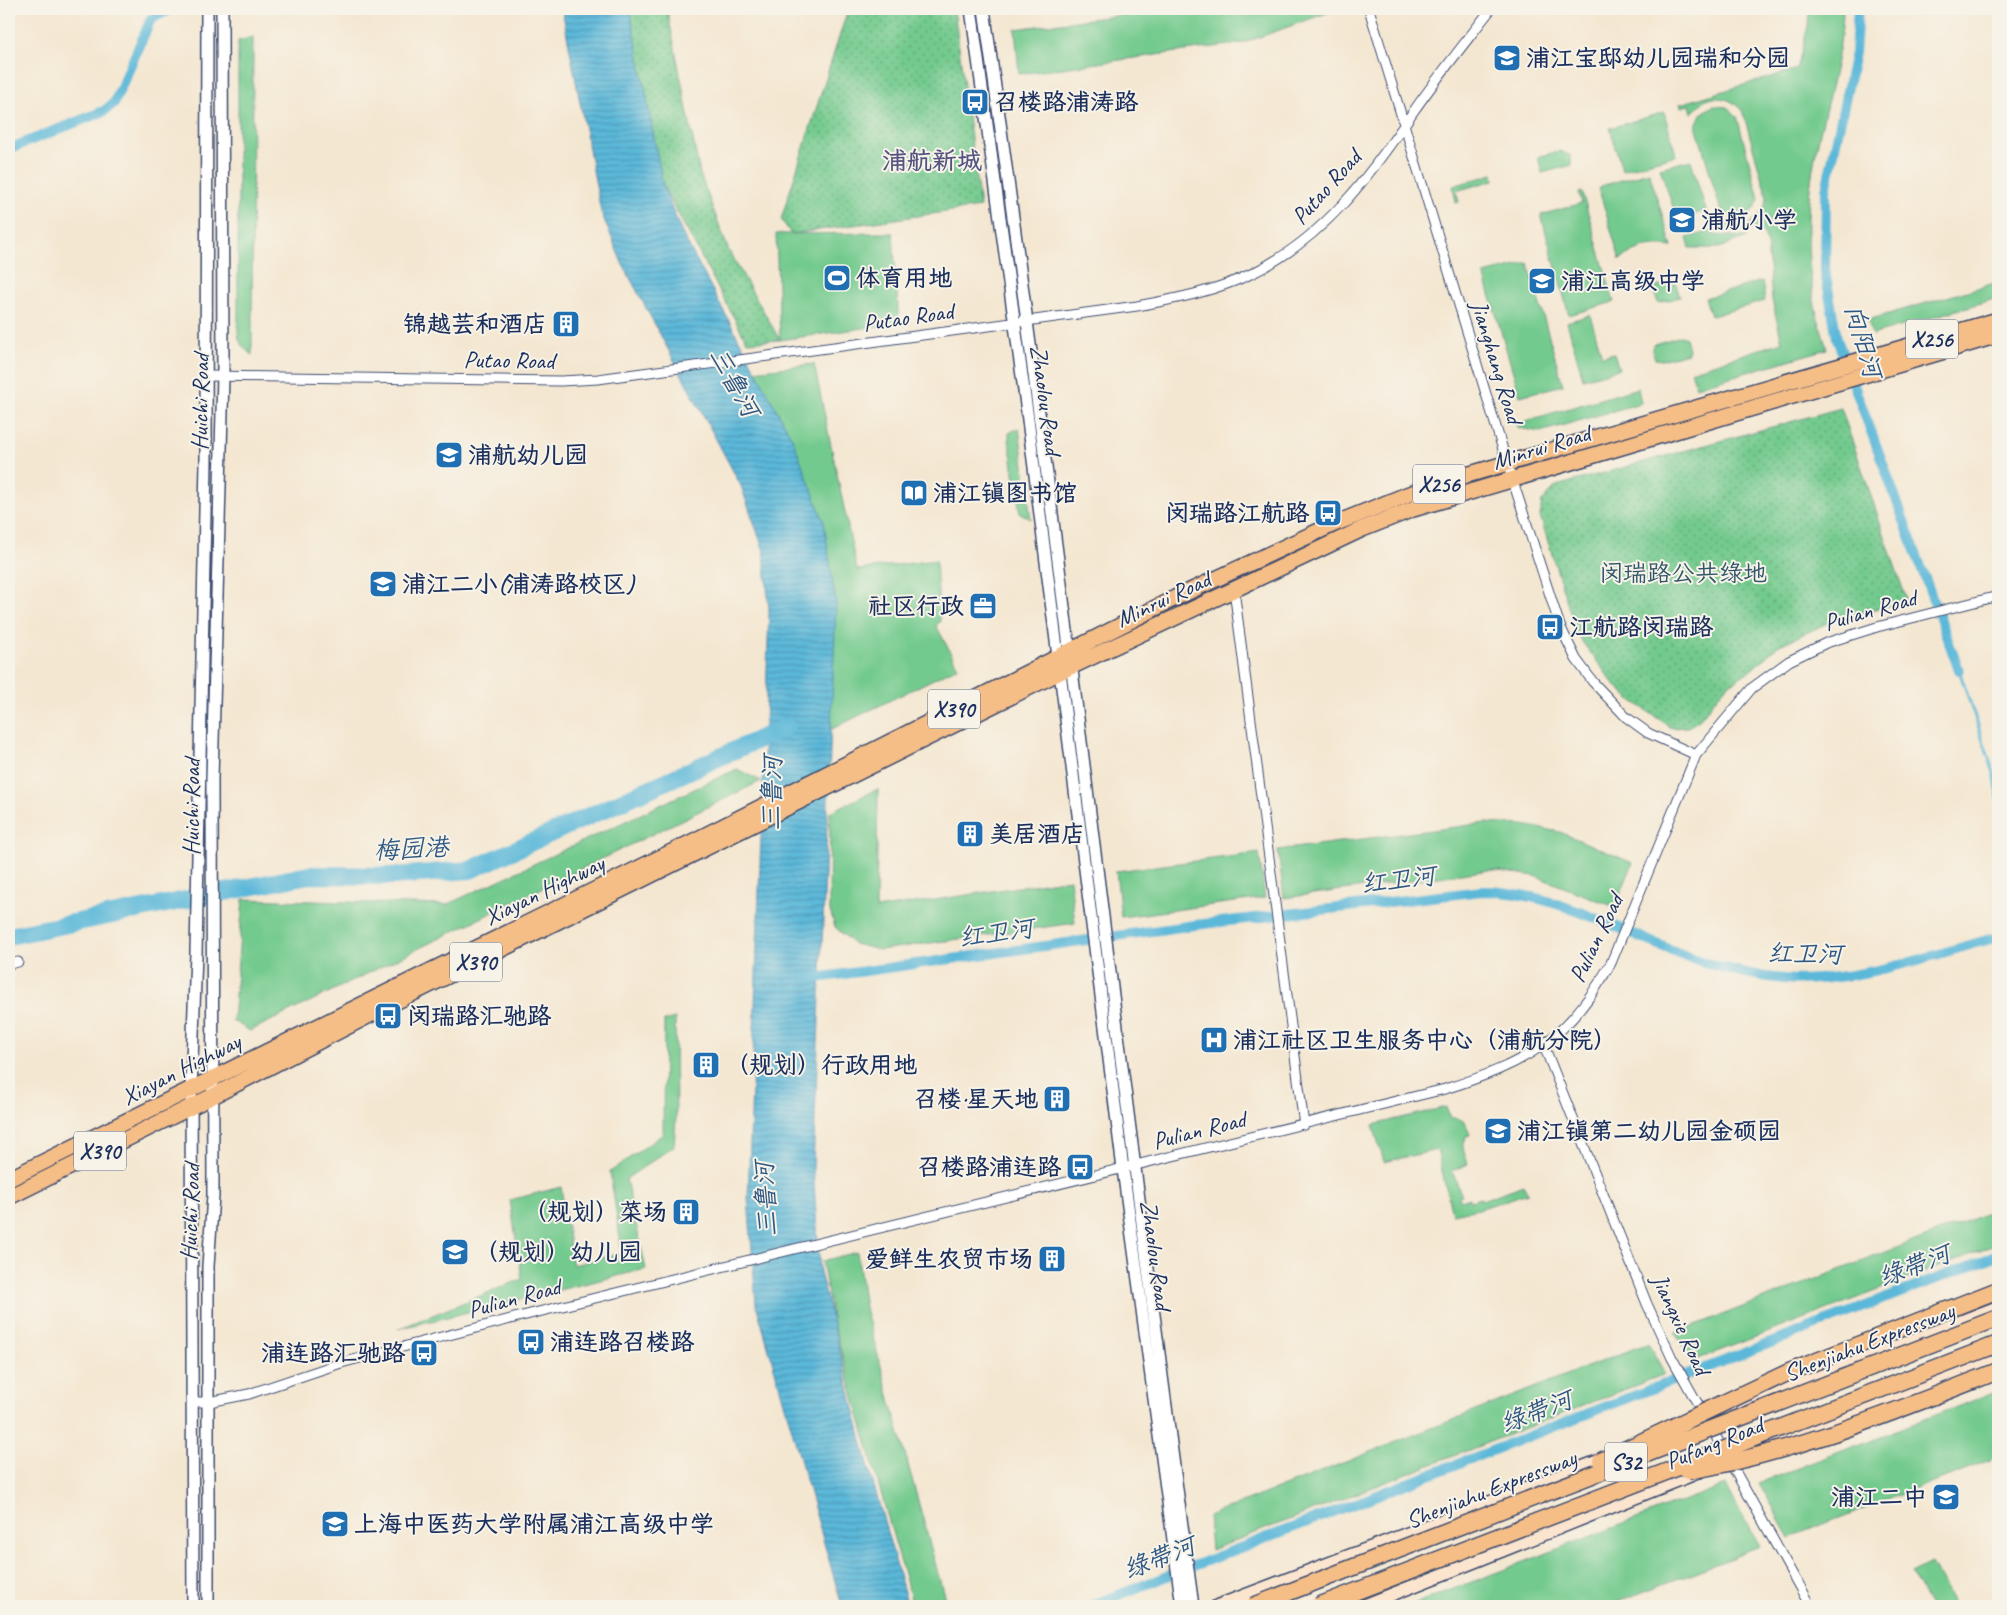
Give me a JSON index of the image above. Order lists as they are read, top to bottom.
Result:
{
  "streets": {
    "highway": ["Shenjiahu Expressway", "S32"],
    "main road": [
      "X256",
      "Minrui Road",
      "X390",
      "Xiayan Highway",
      "Pufang Road"
    ],
    "street": [
      "Putao Road",
      "Jianghang Road",
      "Zhaolou Road",
      "Huichi Road",
      "Pulian Road",
      "Jiangxie Road"
    ]
  },
  "crossings": [
    ["Putao Road", "Jianghang Road"],
    ["Putao Road", "Zhaolou Road"],
    ["Putao Road", "Huichi Road"],
    ["Jianghang Road", "Minrui Road"],
    ["Jianghang Road", "Pulian Road"],
    ["Zhaolou Road", "Minrui Road"],
    ["Zhaolou Road", "Pulian Road"],
    ["Zhaolou Road", "Xiayan Highway"],
    ["Huichi Road", "Pulian Road"],
    ["Huichi Road", "Xiayan Highway"],
    ["Minrui Road", "Xiayan Highway"],
    ["Pulian Road", "Jiangxie Road"],
    ["Jiangxie Road", "Pufang Road"]
  ],
  "districts": ["浦航新城"],
  "water": [
    "向阳河",
    "三鲁河",
    "梅园港",
    "红卫河",
    "绿带河"
  ],
  "parks": ["闵瑞路公共绿地"],
  "places": {
    "school or university": [
      "浦江宝邸幼儿园瑞和分园",
      "浦航小学",
      "浦江高级中学",
      "浦航幼儿园",
      "浦江二小(浦涛路校区)",
      "浦江镇第二幼儿园金硕园",
      "（规划）幼儿园",
      "浦江二中",
      "上海中医药大学附属浦江高级中学"
    ],
    "bus stop": [
      "召楼路浦涛路",
      "闵瑞路江航路",
      "江航路闵瑞路",
      "闵瑞路汇驰路",
      "召楼路浦连路",
      "浦连路召楼路",
      "浦连路汇驰路"
    ],
    "sports": ["体育用地"],
    "building": [
      "锦越芸和酒店",
      "美居酒店",
      "（规划）行政用地",
      "召楼·星天地",
      "（规划）菜场",
      "爱鲜生农贸市场"
    ],
    "library": ["浦江镇图书馆"],
    "office": ["社区行政"],
    "hospital": ["浦江社区卫生服务中心（浦航分院）"]
  }
}
